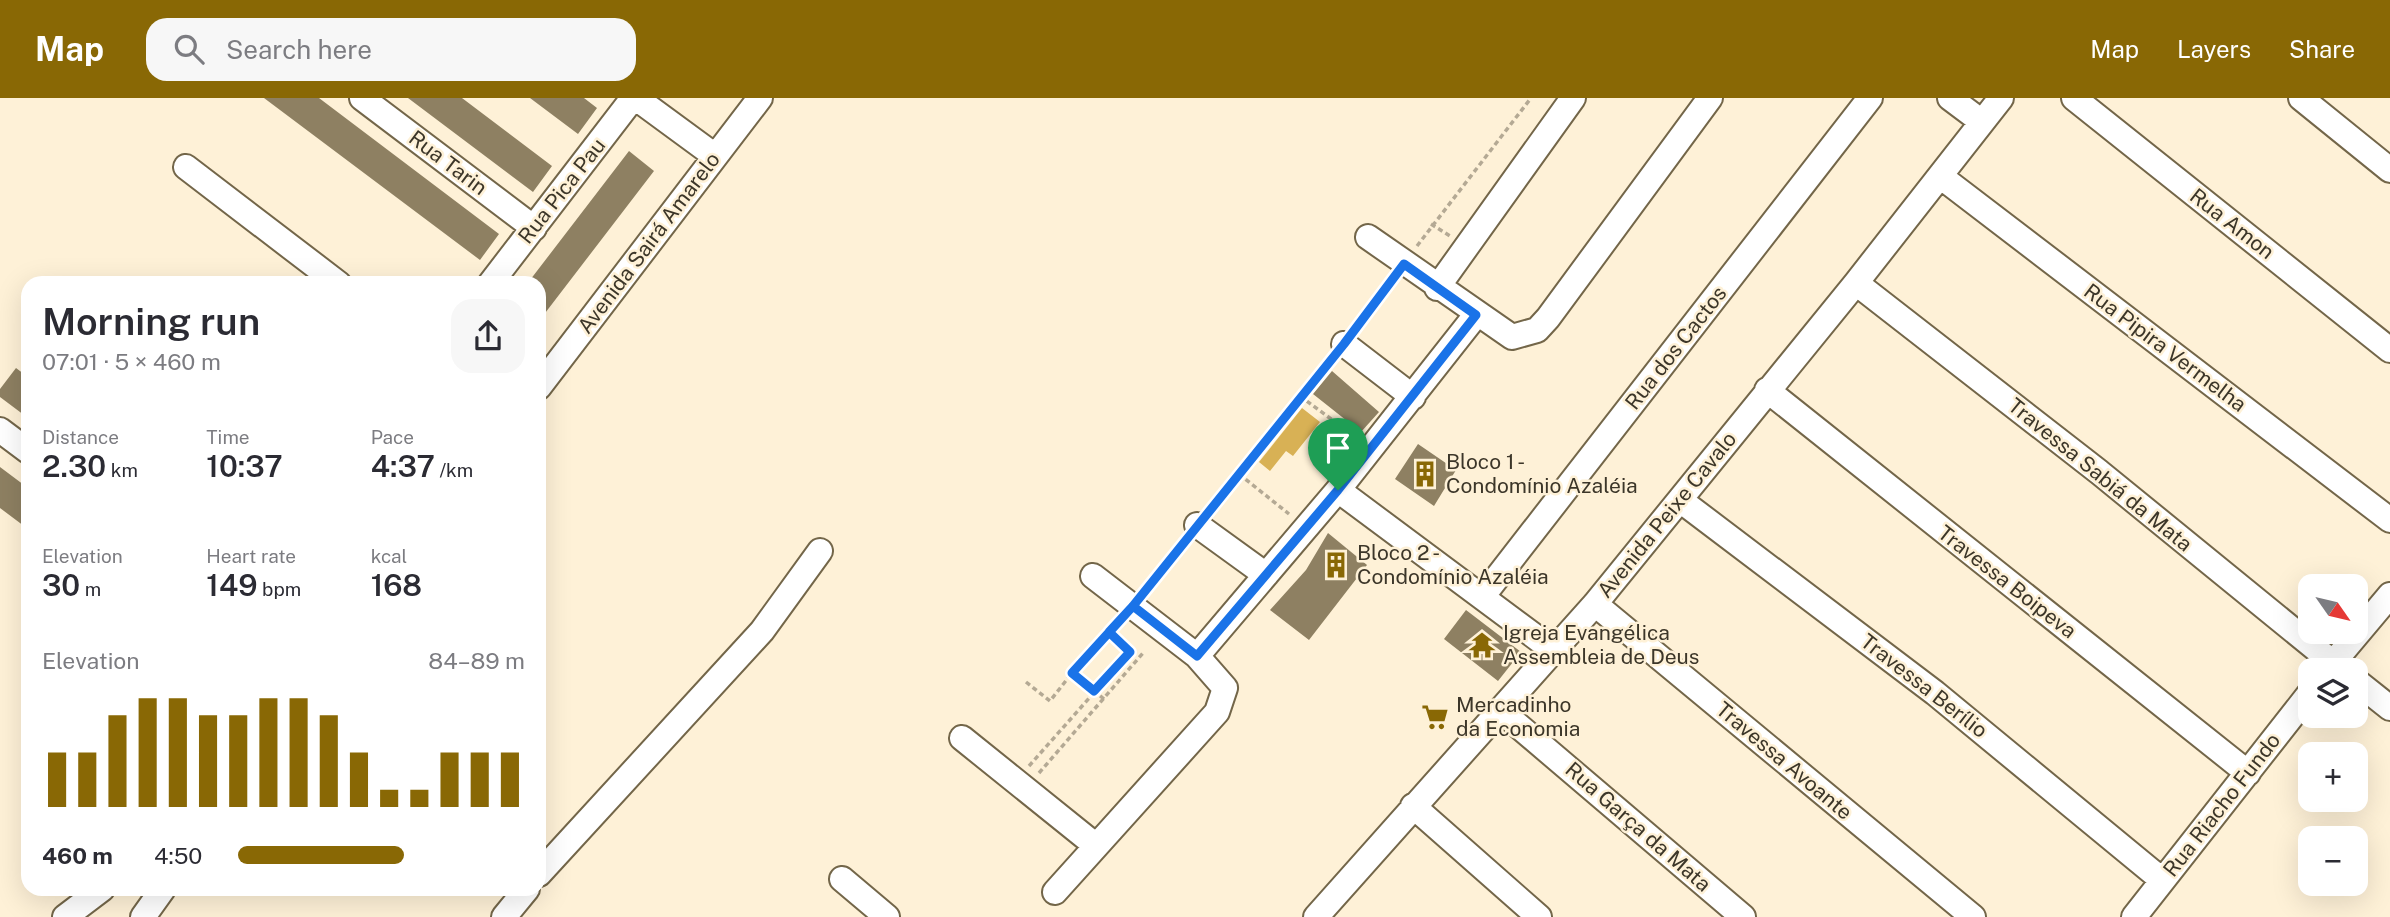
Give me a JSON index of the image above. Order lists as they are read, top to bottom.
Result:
{
  "streets": {
    "street": [
      "Rua Tarin",
      "Rua Pica Pau",
      "Rua Amon",
      "Avenida Sairá Amarelo",
      "Rua dos Cactos",
      "Rua Pipira Vermelha",
      "Travessa Sabiá da Mata",
      "Avenida Peixe Cavalo",
      "Travessa Boipeva",
      "Travessa Berílio",
      "Travessa Avoante",
      "Rua Riacho Fundo",
      "Rua Garça da Mata"
    ]
  },
  "crossings": [
    ["Rua Tarin", "Rua Pica Pau"],
    ["Rua Pipira Vermelha", "Avenida Peixe Cavalo"],
    ["Travessa Sabiá da Mata", "Avenida Peixe Cavalo"],
    ["Avenida Peixe Cavalo", "Travessa Boipeva"],
    ["Avenida Peixe Cavalo", "Travessa Berílio"],
    ["Avenida Peixe Cavalo", "Travessa Avoante"],
    ["Avenida Peixe Cavalo", "Rua Garça da Mata"],
    ["Travessa Boipeva", "Rua Riacho Fundo"],
    ["Travessa Berílio", "Rua Riacho Fundo"]
  ],
  "places": {
    "building": ["Bloco 1 - Condomínio Azaléia", "Bloco 2 - Condomínio Azaléia"],
    "temple": ["Igreja Evangélica Assembleia de Deus"],
    "supermarket": ["Mercadinho da Economia"]
  },
  "north": "bottom right",
  "page": {
    "header": "Map",
    "search": "Search here",
    "nav": ["Map", "Layers", "Share"],
    "heading": ["Morning run", "07:01 · 5 × 460 m"],
    "stats": [
      ["Distance", "2.30 km"],
      ["Time", "10:37"],
      ["Pace", "4:37 /km"],
      ["Elevation", "30 m"],
      ["Heart rate", "149 bpm"],
      ["kcal", "168"]
    ],
    "map_buttons": ["+", "−"],
    "chart": ["Elevation", "84–89 m"],
    "list": [
      {
        "name": "460 m",
        "note": "4:50"
      }
    ]
  }
}
